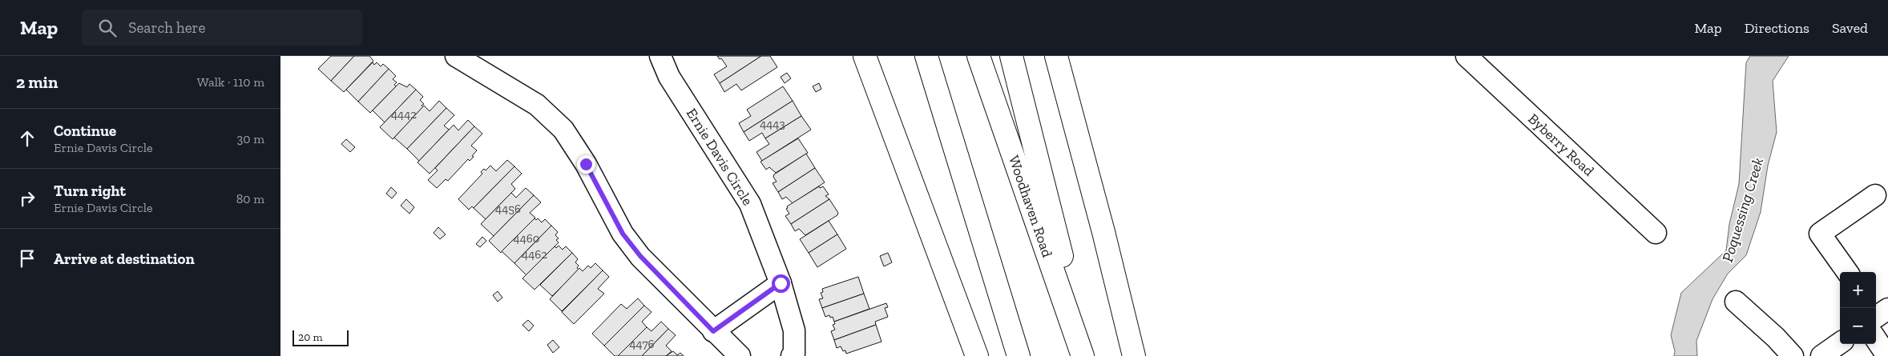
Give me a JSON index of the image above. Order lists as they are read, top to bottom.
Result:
{
  "streets": {
    "highway": ["Woodhaven Road"],
    "street": ["Byberry Road", "Ernie Davis Circle"]
  },
  "water": ["Poquessing Creek"],
  "house_numbers": [
    "4442",
    "4443",
    "4456",
    "4460",
    "4462",
    "4476"
  ],
  "scale_bar": "20 m",
  "page": {
    "header": "Map",
    "search": "Search here",
    "nav": ["Map", "Directions", "Saved"],
    "heading": ["2 min", "Walk · 110 m"],
    "list": [
      ["Continue", "Ernie Davis Circle", "30 m"],
      ["Turn right", "Ernie Davis Circle", "80 m"],
      "Arrive at destination"
    ],
    "map_buttons": ["+", "−"],
    "scale": "20 m"
  }
}
